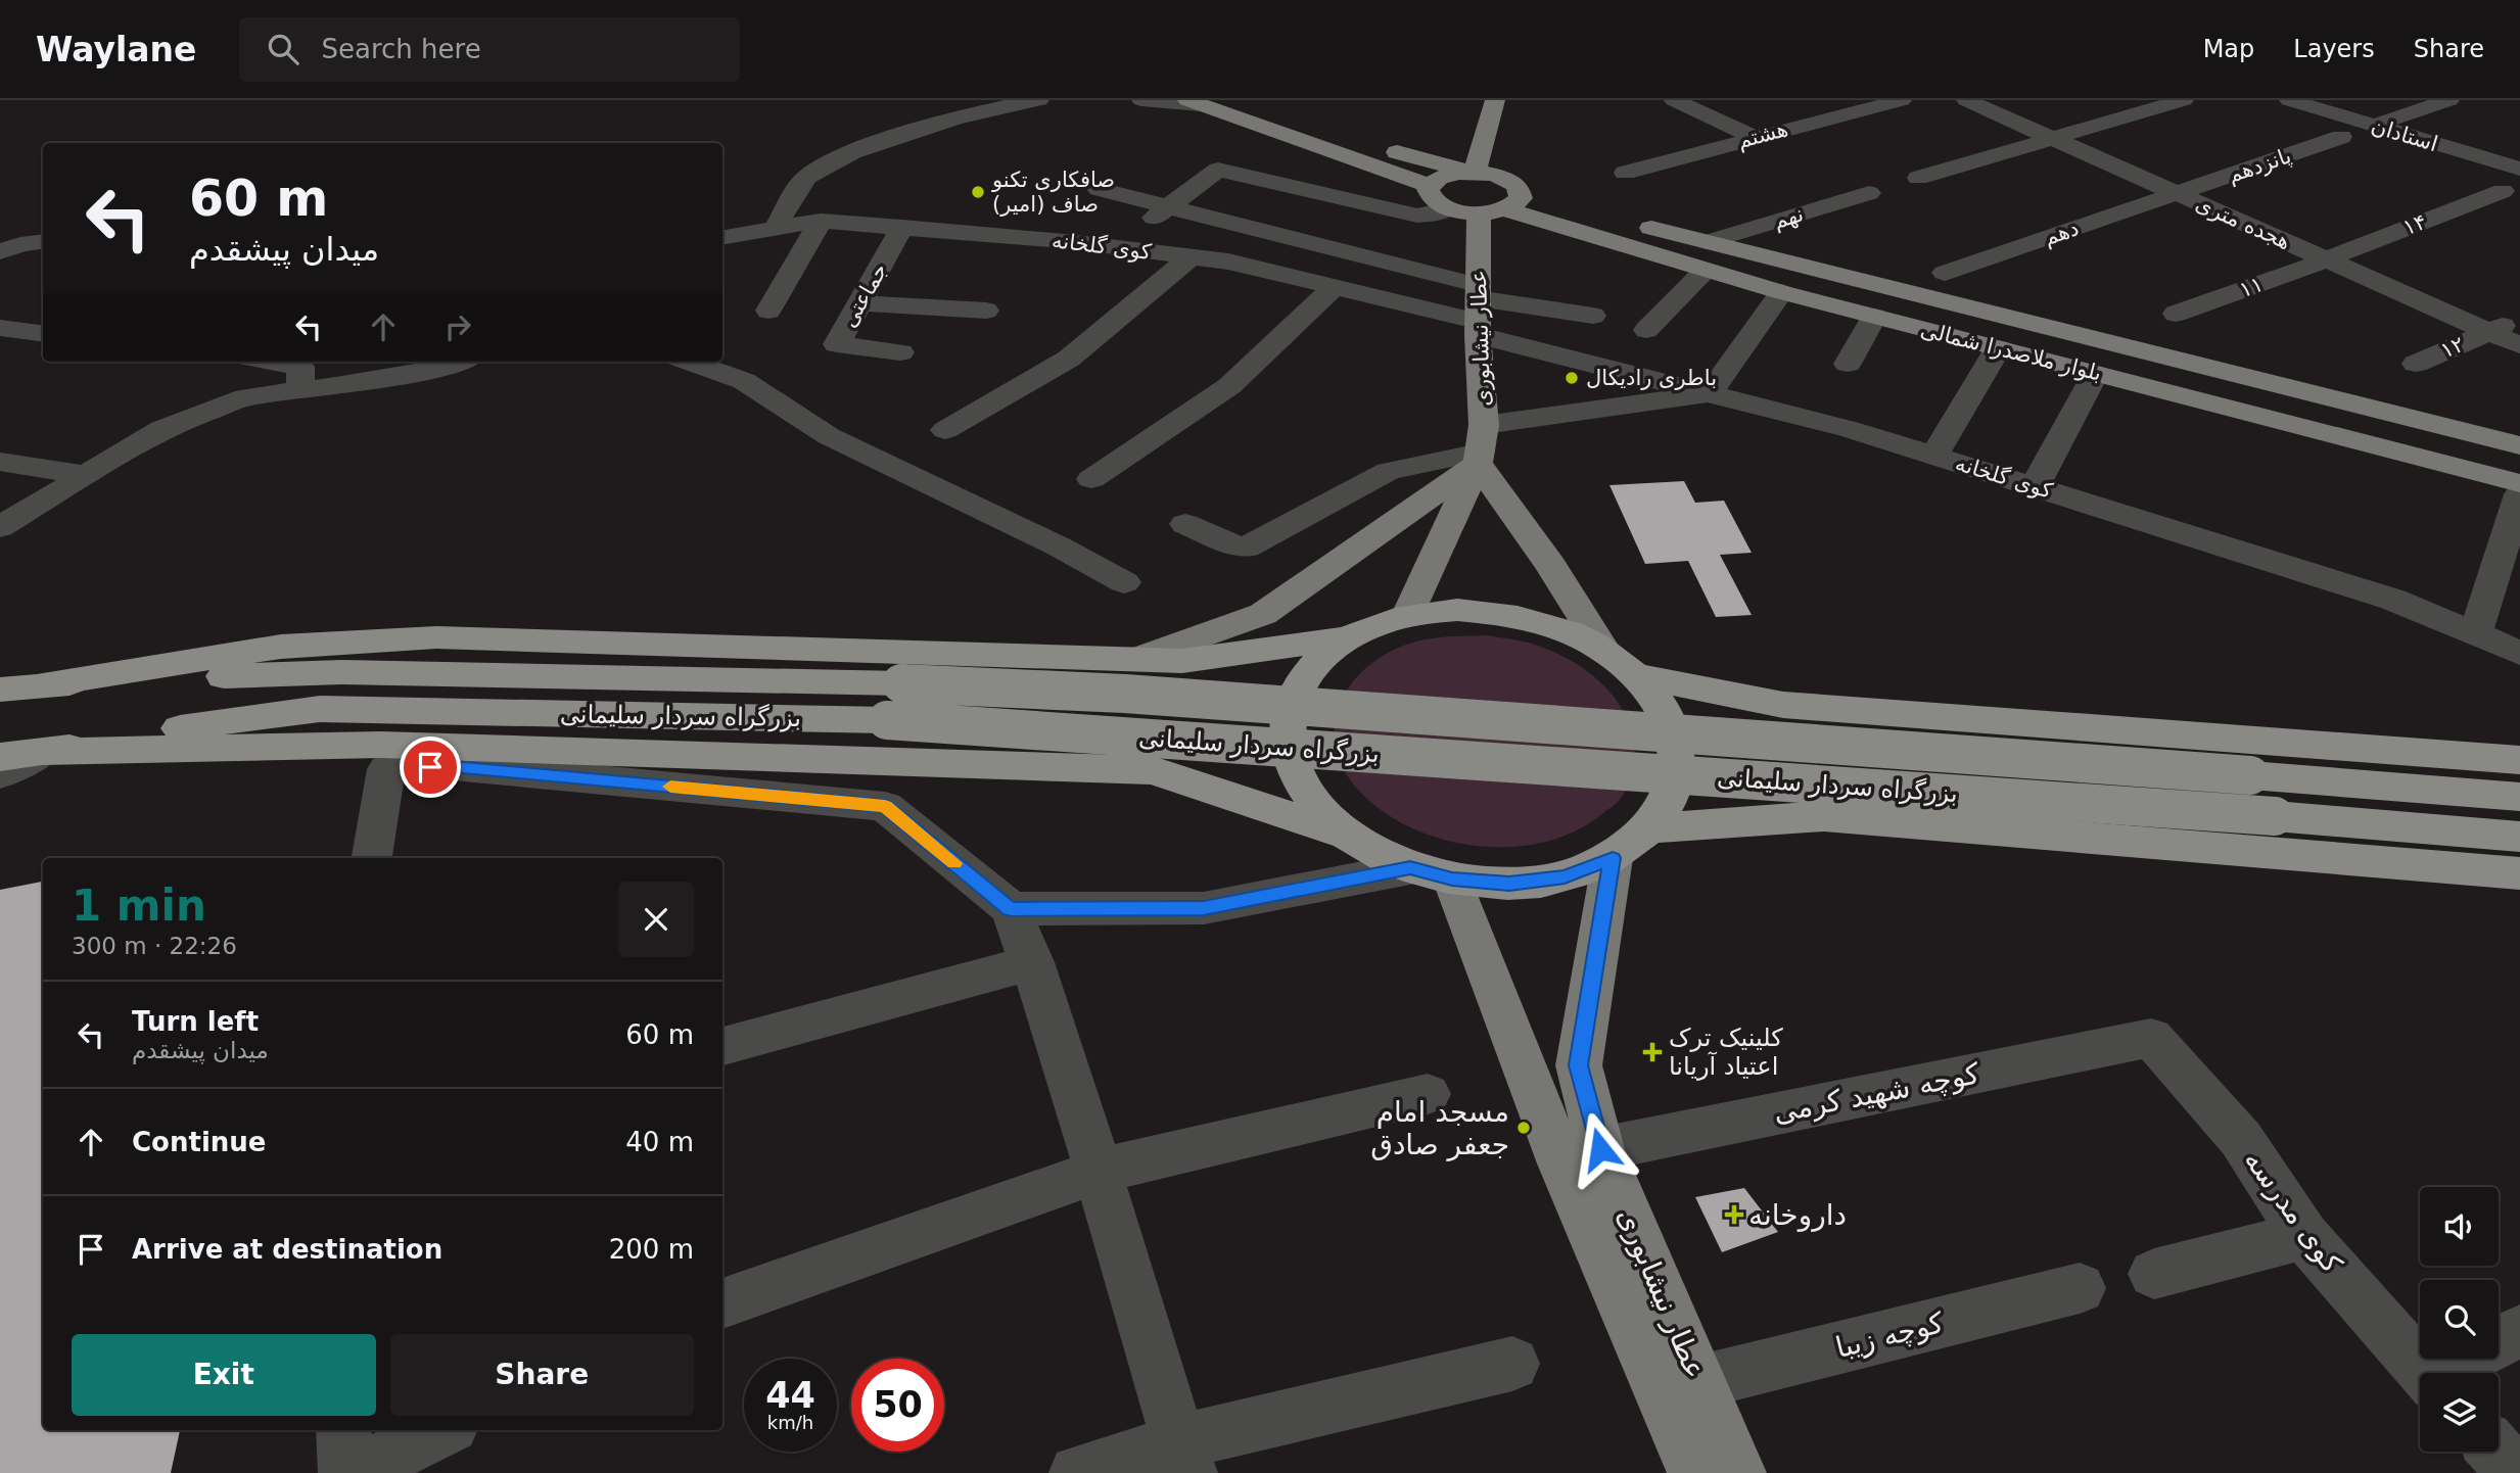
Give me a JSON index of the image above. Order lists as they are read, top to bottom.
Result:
{
  "streets": {
    "highway": ["بزرگراه سردار سلیمانی"],
    "main road": ["عطار نیشابوری", "بلوار ملاصدرا شمالی"],
    "street": [
      "هشتم",
      "استادان",
      "پانزدهم",
      "نهم",
      "هجده متری",
      "۱۴",
      "دهم",
      "کوی گلخانه",
      "۱۱",
      "جماعتی",
      "۱۲",
      "کوچه شهید کرمی",
      "کوی مدرسه",
      "کوچه زیبا"
    ]
  },
  "crossings": [
    ["پانزدهم", "هجده متری"],
    ["پانزدهم", "دهم"],
    ["نهم", "بلوار ملاصدرا شمالی"],
    ["هجده متری", "۱۴"],
    ["هجده متری", "دهم"],
    ["هجده متری", "۱۱"],
    ["هجده متری", "۱۲"],
    ["۱۴", "۱۱"],
    ["کوی گلخانه", "جماعتی"],
    ["کوی گلخانه", "عطار نیشابوری"],
    ["عطار نیشابوری", "بلوار ملاصدرا شمالی"],
    ["عطار نیشابوری", "کوچه شهید کرمی"],
    ["عطار نیشابوری", "کوچه زیبا"],
    ["کوچه شهید کرمی", "کوی مدرسه"]
  ],
  "places": {
    "other": ["صافکاری تکنو صاف (امیر)", "باطری رادیکال", "مسجد امام جعفر صادق"],
    "health": ["کلینیک ترک اعتیاد آریانا", "داروخانه"]
  },
  "page": {
    "header": "Waylane",
    "search": "Search here",
    "nav": ["Map", "Layers", "Share"],
    "turn": ["60 m", "میدان پیشقدم"],
    "heading": ["1 min", "300 m · 22:26"],
    "list": [
      {
        "name": "Turn left",
        "note": "میدان پیشقدم",
        "value": "60 m"
      },
      {
        "name": "Continue",
        "value": "40 m"
      },
      {
        "name": "Arrive at destination",
        "value": "200 m"
      }
    ],
    "buttons": ["Exit", "Share"],
    "speed": "44 km/h",
    "limit": "50"
  }
}
